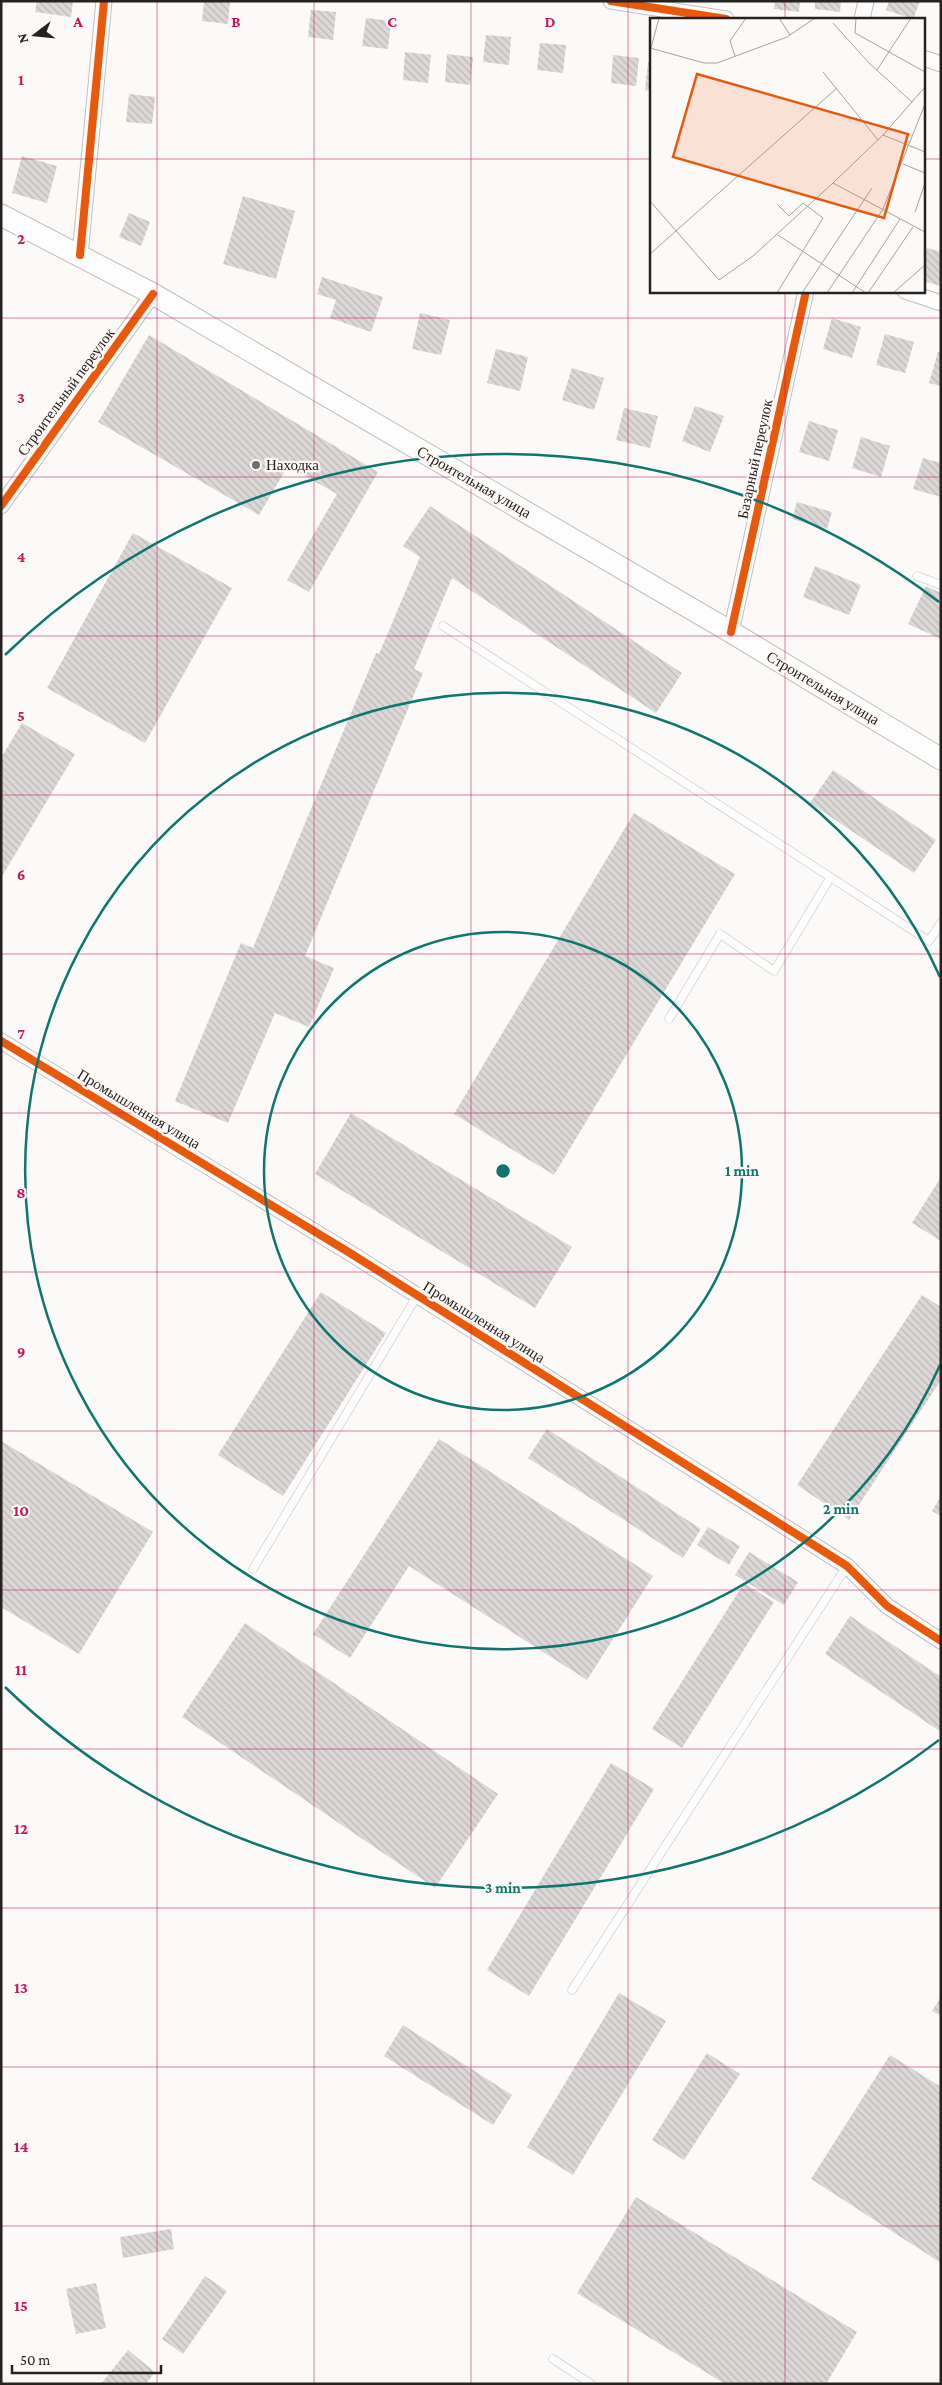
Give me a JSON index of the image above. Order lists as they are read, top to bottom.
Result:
{
  "streets": {
    "main road": ["Строительная улица"],
    "street": ["Строительный переулок", "Базарный переулок", "Промышленная улица"]
  },
  "crossings": [
    ["Строительный переулок", "Строительная улица"],
    ["Базарный переулок", "Строительная улица"]
  ],
  "places": ["Находка"],
  "scale_bar": "50 m",
  "north": "left",
  "grid": {
    "columns": [
      "A",
      "B",
      "C",
      "D"
    ],
    "rows": [
      "1",
      "2",
      "3",
      "4",
      "5",
      "6",
      "7",
      "8",
      "9",
      "10",
      "11",
      "12",
      "13",
      "14",
      "15"
    ]
  },
  "rings": ["1 min", "2 min", "3 min"]
}
